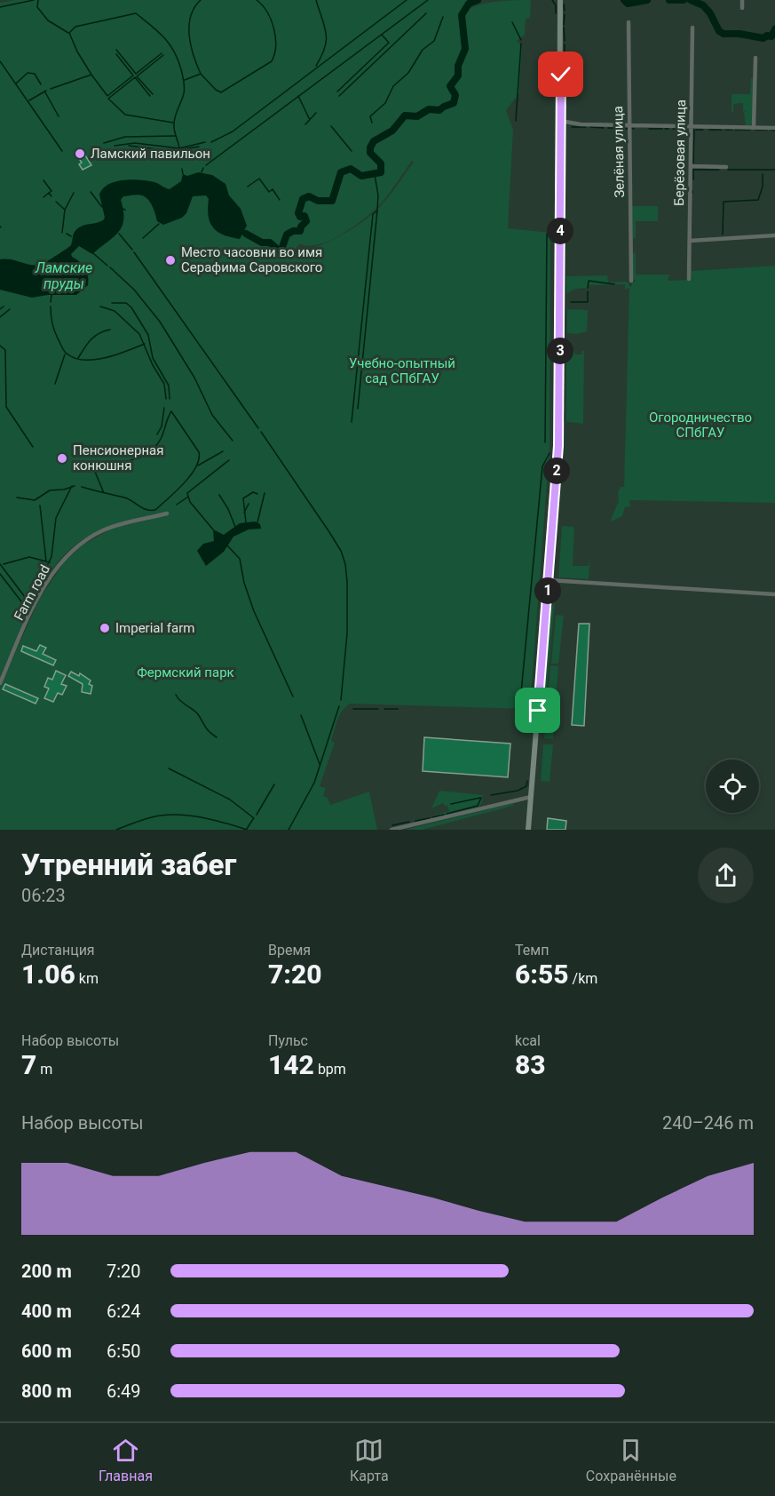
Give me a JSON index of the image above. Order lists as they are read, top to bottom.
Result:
{
  "streets": {
    "street": ["Зелёная улица", "Берёзовая улица", "Farm road"]
  },
  "water": ["Ламские пруды"],
  "parks": ["Учебно-опытный сад СПбГАУ", "Огородничество СПбГАУ", "Фермский парк"],
  "places": [
    "Ламский павильон",
    "Место часовни во имя Серафима Саровского",
    "Пенсионерная конюшня",
    "Imperial farm"
  ],
  "page": {
    "pins": [
      "4",
      "3",
      "2",
      "1"
    ],
    "heading": ["Утренний забег", "06:23"],
    "stats": [
      ["Дистанция", "1.06 km"],
      ["Время", "7:20"],
      ["Темп", "6:55 /km"],
      ["Набор высоты", "7 m"],
      ["Пульс", "142 bpm"],
      ["kcal", "83"]
    ],
    "chart": ["Набор высоты", "240–246 m"],
    "list": [
      {
        "name": "200 m",
        "note": "7:20"
      },
      {
        "name": "400 m",
        "note": "6:24"
      },
      {
        "name": "600 m",
        "note": "6:50"
      },
      {
        "name": "800 m",
        "note": "6:49"
      }
    ],
    "tabs": ["Главная", "Карта", "Сохранённые"]
  }
}
